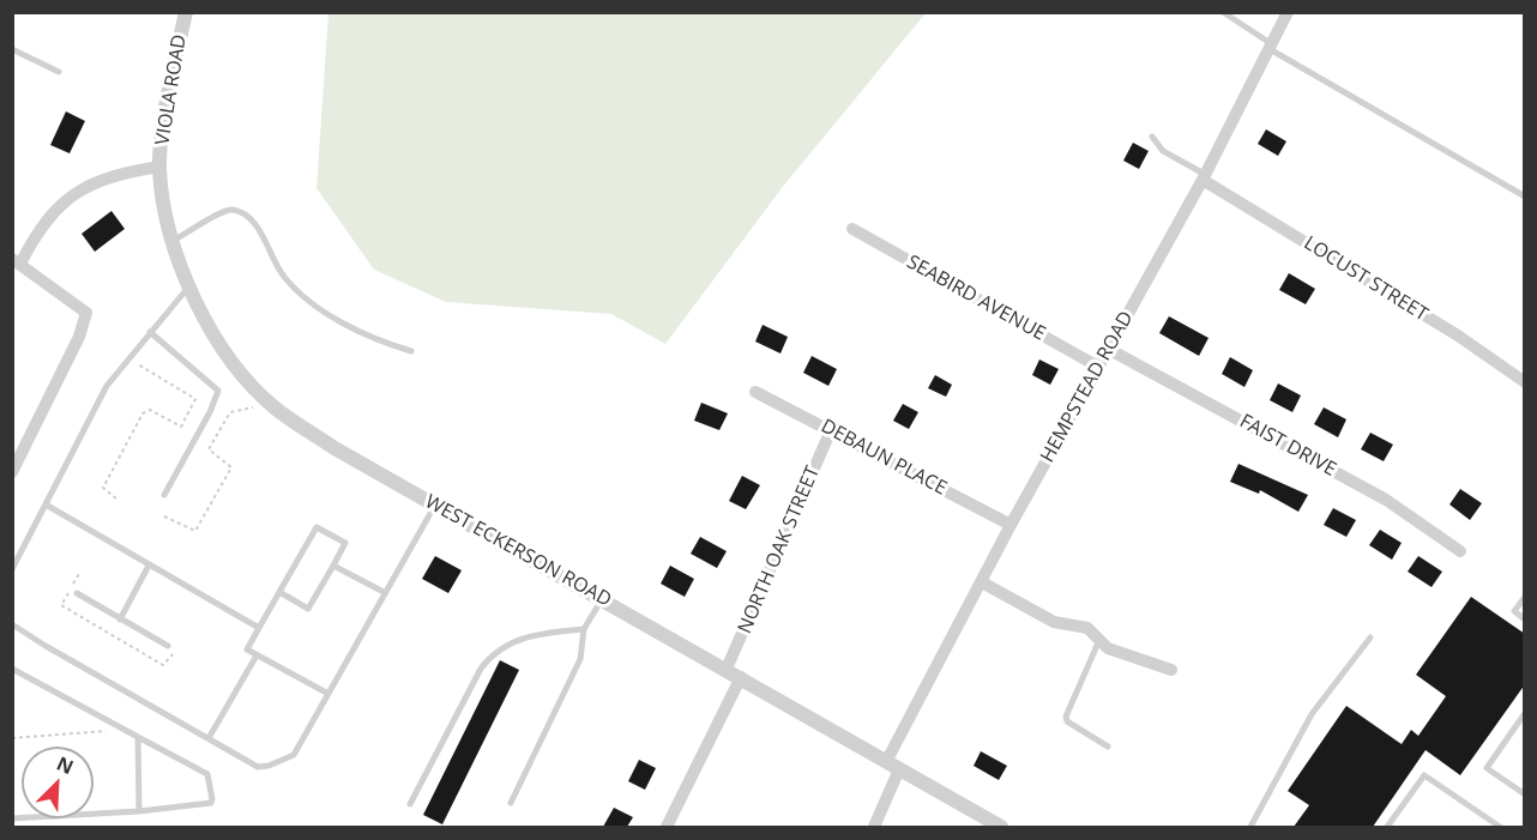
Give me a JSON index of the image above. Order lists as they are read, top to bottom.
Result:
{
  "streets": {
    "street": [
      "VIOLA ROAD",
      "LOCUST STREET",
      "SEABIRD AVENUE",
      "HEMPSTEAD ROAD",
      "FAIST DRIVE",
      "DEBAUN PLACE",
      "NORTH OAK STREET",
      "WEST ECKERSON ROAD"
    ]
  },
  "crossings": [
    ["VIOLA ROAD", "WEST ECKERSON ROAD"],
    ["LOCUST STREET", "HEMPSTEAD ROAD"],
    ["SEABIRD AVENUE", "HEMPSTEAD ROAD"],
    ["HEMPSTEAD ROAD", "FAIST DRIVE"],
    ["HEMPSTEAD ROAD", "DEBAUN PLACE"],
    ["HEMPSTEAD ROAD", "WEST ECKERSON ROAD"],
    ["DEBAUN PLACE", "NORTH OAK STREET"],
    ["NORTH OAK STREET", "WEST ECKERSON ROAD"]
  ],
  "north": "top right"
}
